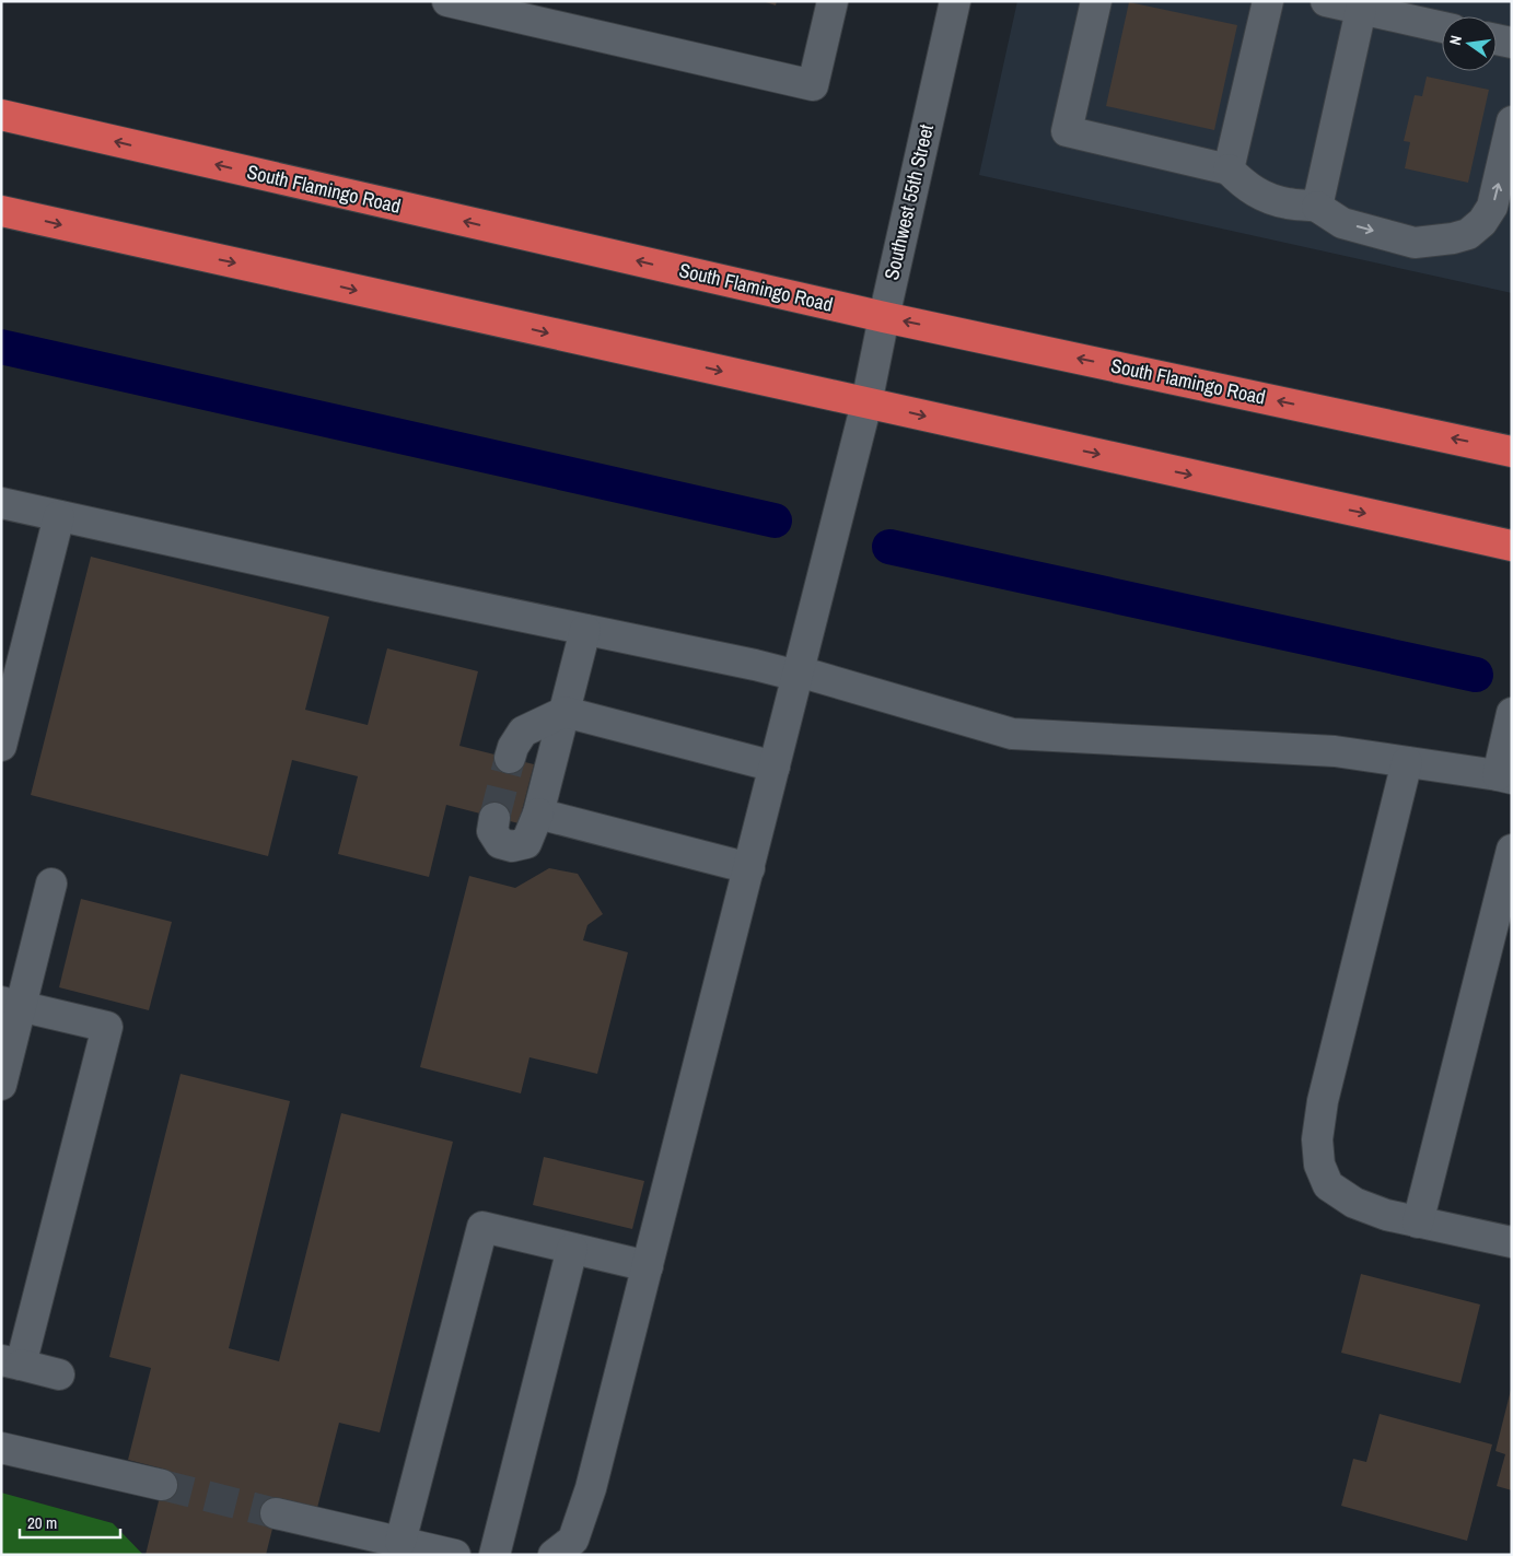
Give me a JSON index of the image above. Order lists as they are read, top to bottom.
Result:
{
  "streets": {
    "highway": ["South Flamingo Road"],
    "street": ["Southwest 55th Street"]
  },
  "crossings": [
    ["South Flamingo Road", "Southwest 55th Street"]
  ],
  "scale_bar": "20 m",
  "north": "left"
}
